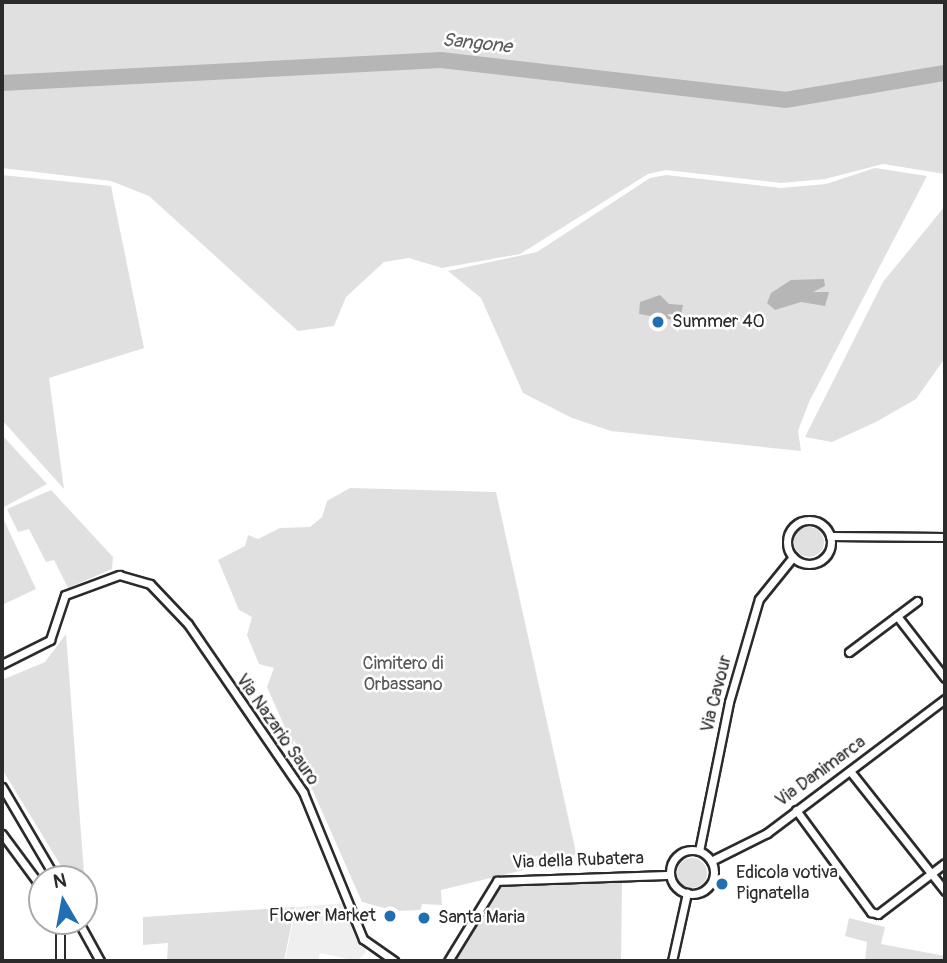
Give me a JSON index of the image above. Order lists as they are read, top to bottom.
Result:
{
  "streets": {
    "street": [
      "Via Cavour",
      "Via Nazario Sauro",
      "Via Danimarca",
      "Via della Rubatera"
    ]
  },
  "crossings": [
    ["Via Cavour", "Via Danimarca"],
    ["Via Cavour", "Via della Rubatera"],
    ["Via Danimarca", "Via della Rubatera"]
  ],
  "water": ["Sangone"],
  "parks": ["Cimitero di Orbassano"],
  "places": [
    "Summer 40",
    "Edicola votiva Pignatella",
    "Flower Market",
    "Santa Maria"
  ],
  "north": "top"
}
